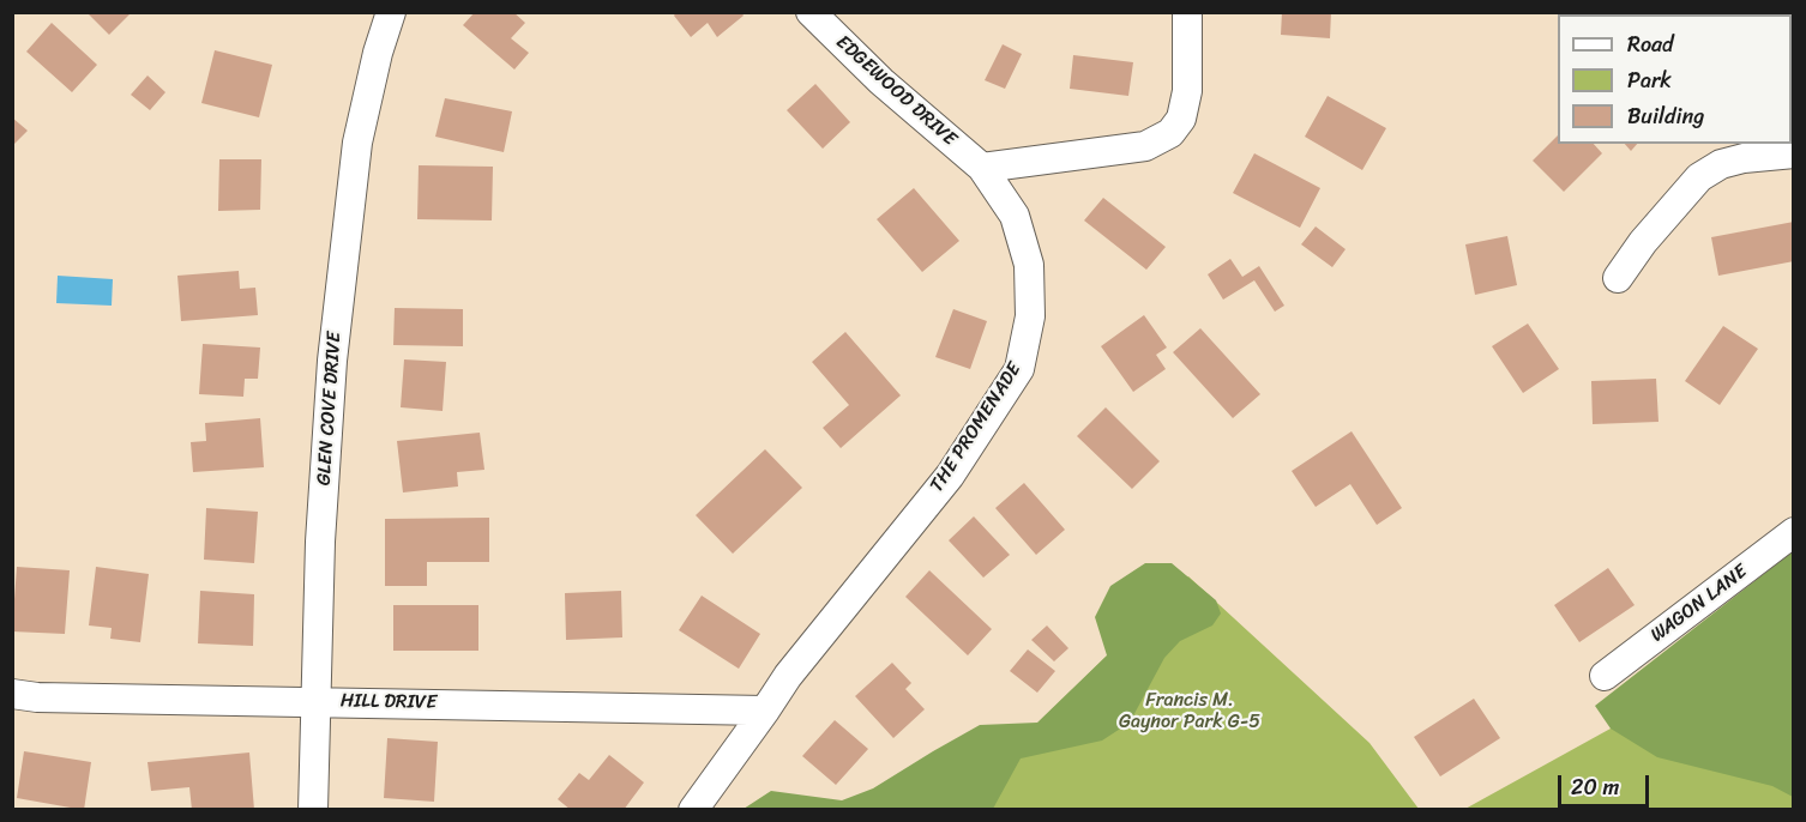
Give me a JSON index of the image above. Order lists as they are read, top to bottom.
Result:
{
  "streets": {
    "street": [
      "EDGEWOOD DRIVE",
      "GLEN COVE DRIVE",
      "THE PROMENADE",
      "WAGON LANE",
      "HILL DRIVE"
    ]
  },
  "crossings": [
    ["EDGEWOOD DRIVE", "THE PROMENADE"],
    ["GLEN COVE DRIVE", "HILL DRIVE"],
    ["THE PROMENADE", "HILL DRIVE"]
  ],
  "parks": ["Francis M. Gaynor Park G-5"],
  "legend": ["Road", "Park", "Building"],
  "scale_bar": "20 m"
}
